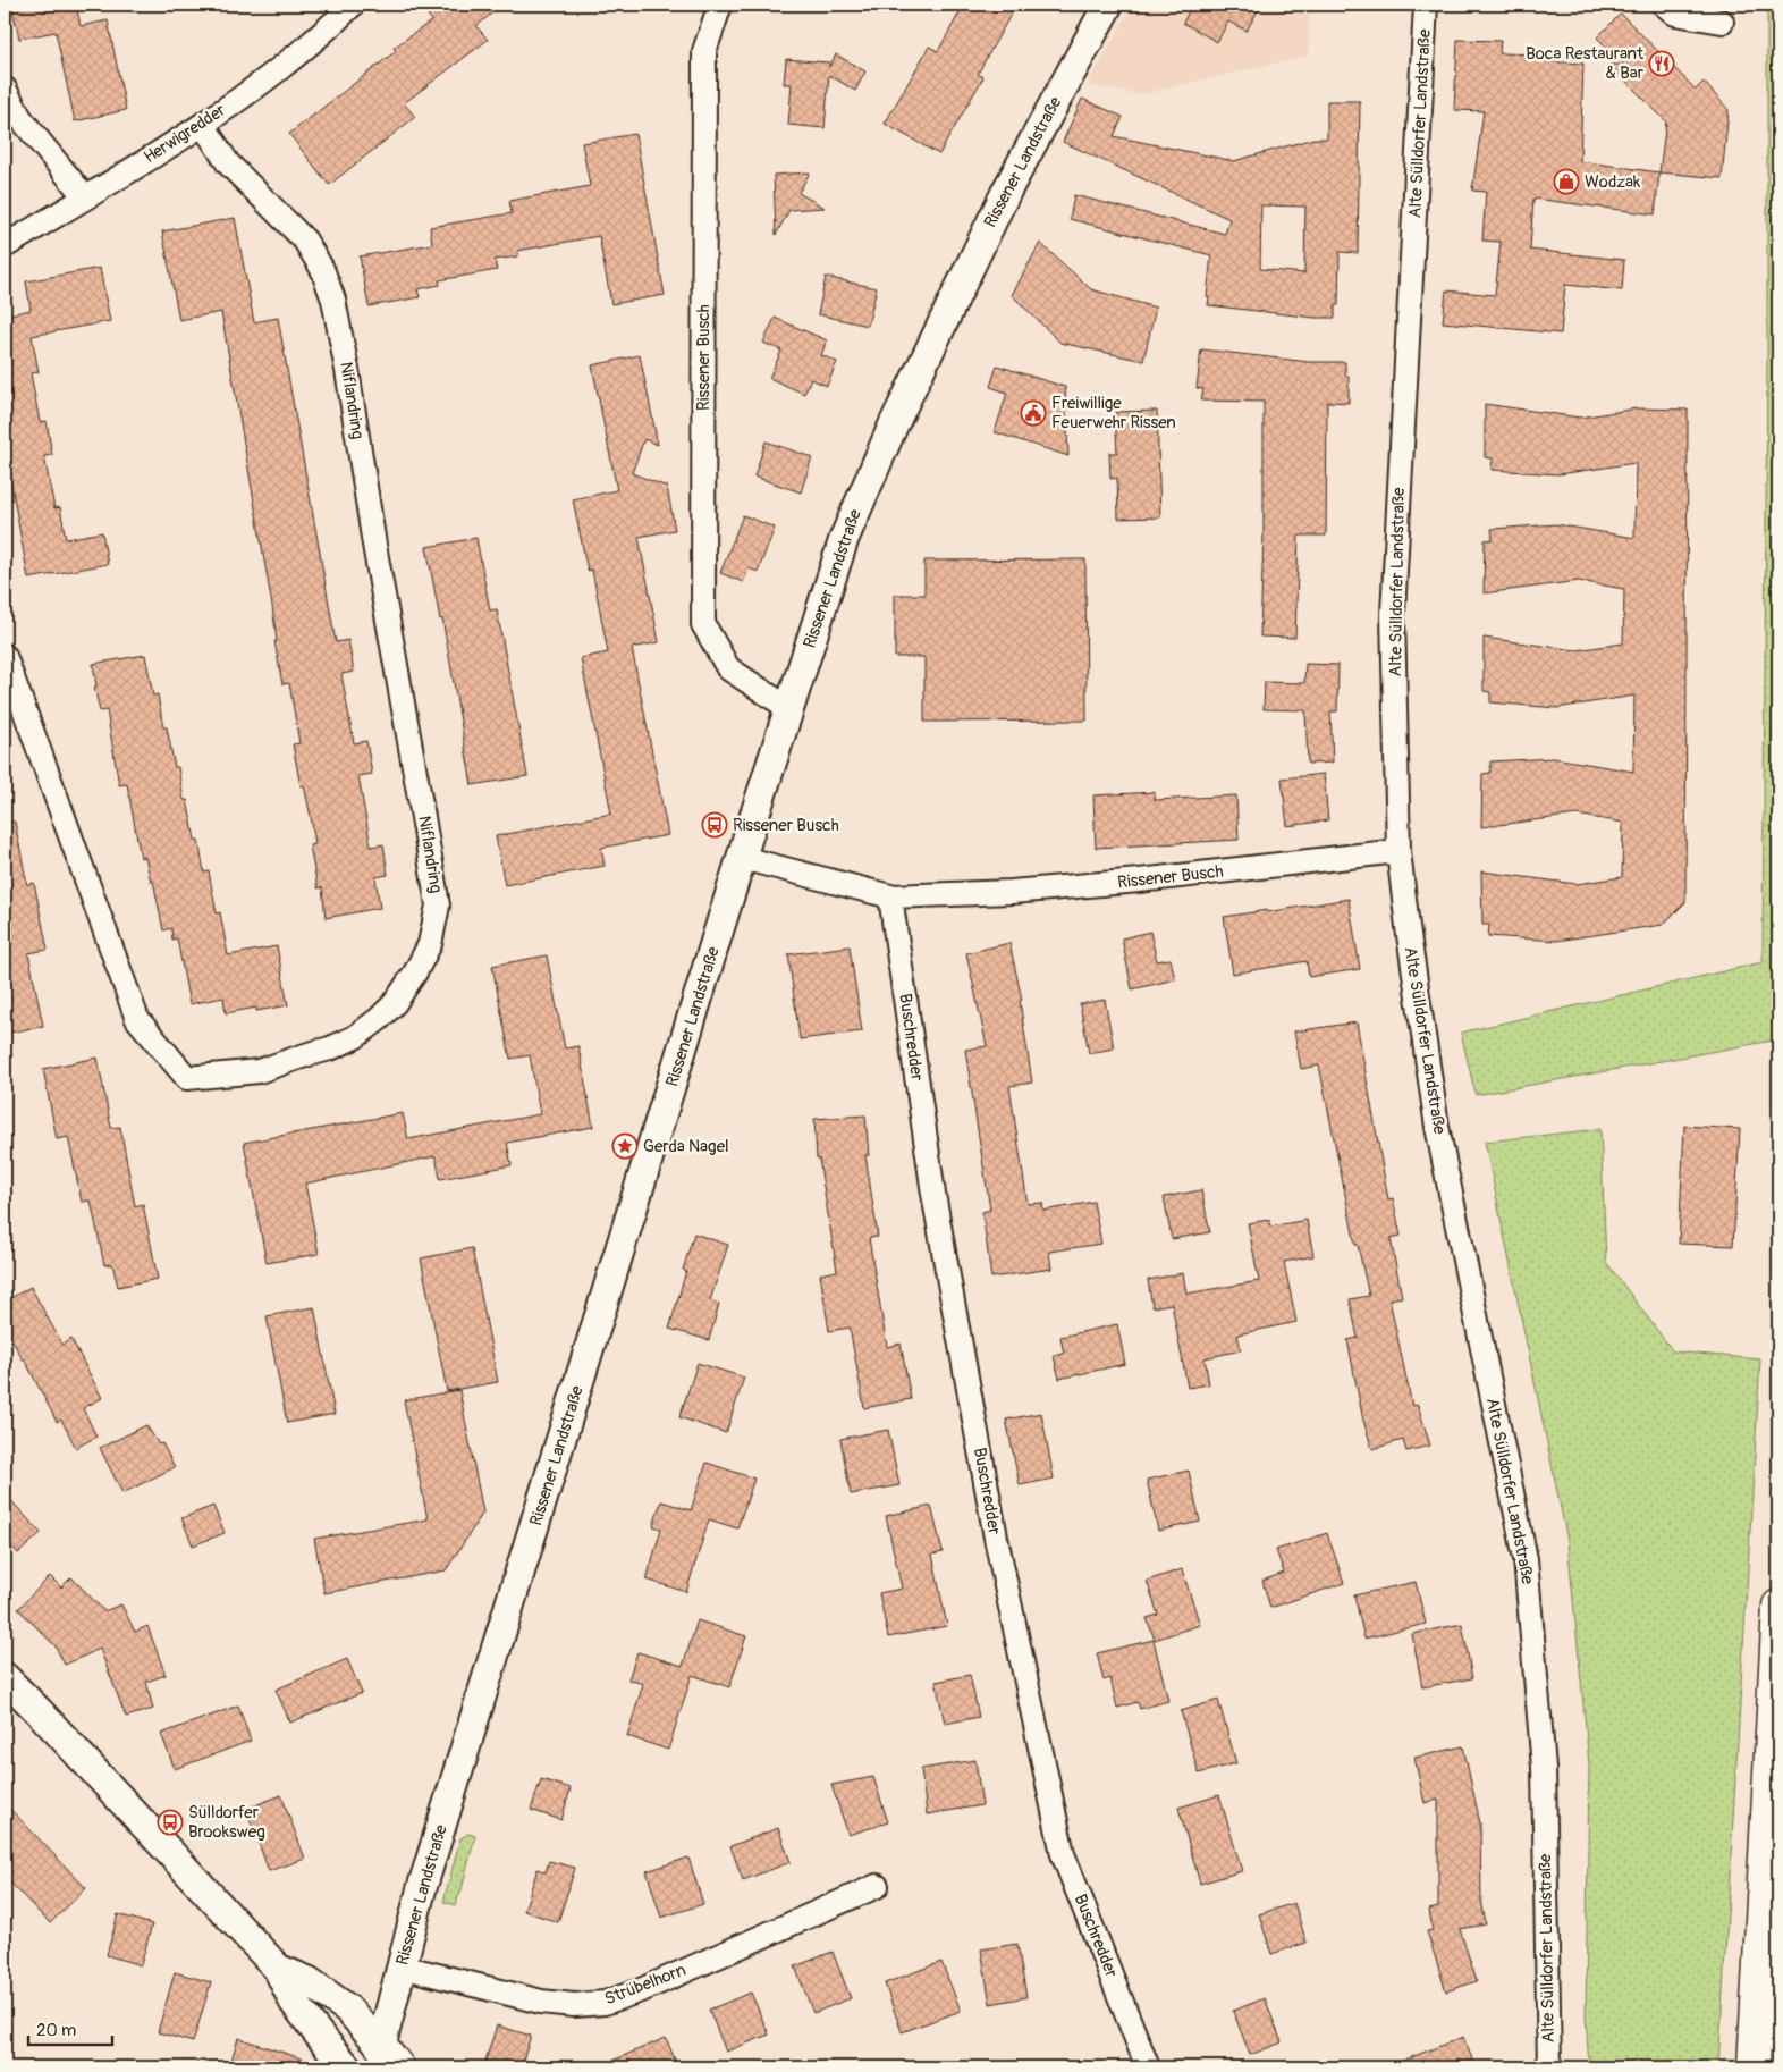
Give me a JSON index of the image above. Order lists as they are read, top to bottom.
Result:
{
  "streets": {
    "street": [
      "Alte Sülldorfer Landstraße",
      "Herwigredder",
      "Rissener Landstraße",
      "Rissener Busch",
      "Niflandring",
      "Buschredder",
      "Strübelhorn"
    ]
  },
  "crossings": [
    ["Alte Sülldorfer Landstraße", "Rissener Busch"],
    ["Herwigredder", "Niflandring"],
    ["Rissener Landstraße", "Rissener Busch"],
    ["Rissener Landstraße", "Strübelhorn"],
    ["Rissener Busch", "Buschredder"]
  ],
  "places": {
    "restaurant": ["Boca Restaurant & Bar"],
    "shop": ["Wodzak"],
    "public building": ["Freiwillige Feuerwehr Rissen"],
    "bus stop": ["Rissener Busch", "Sülldorfer Brooksweg"],
    "place": ["Gerda Nagel"]
  },
  "scale_bar": "20 m"
}
